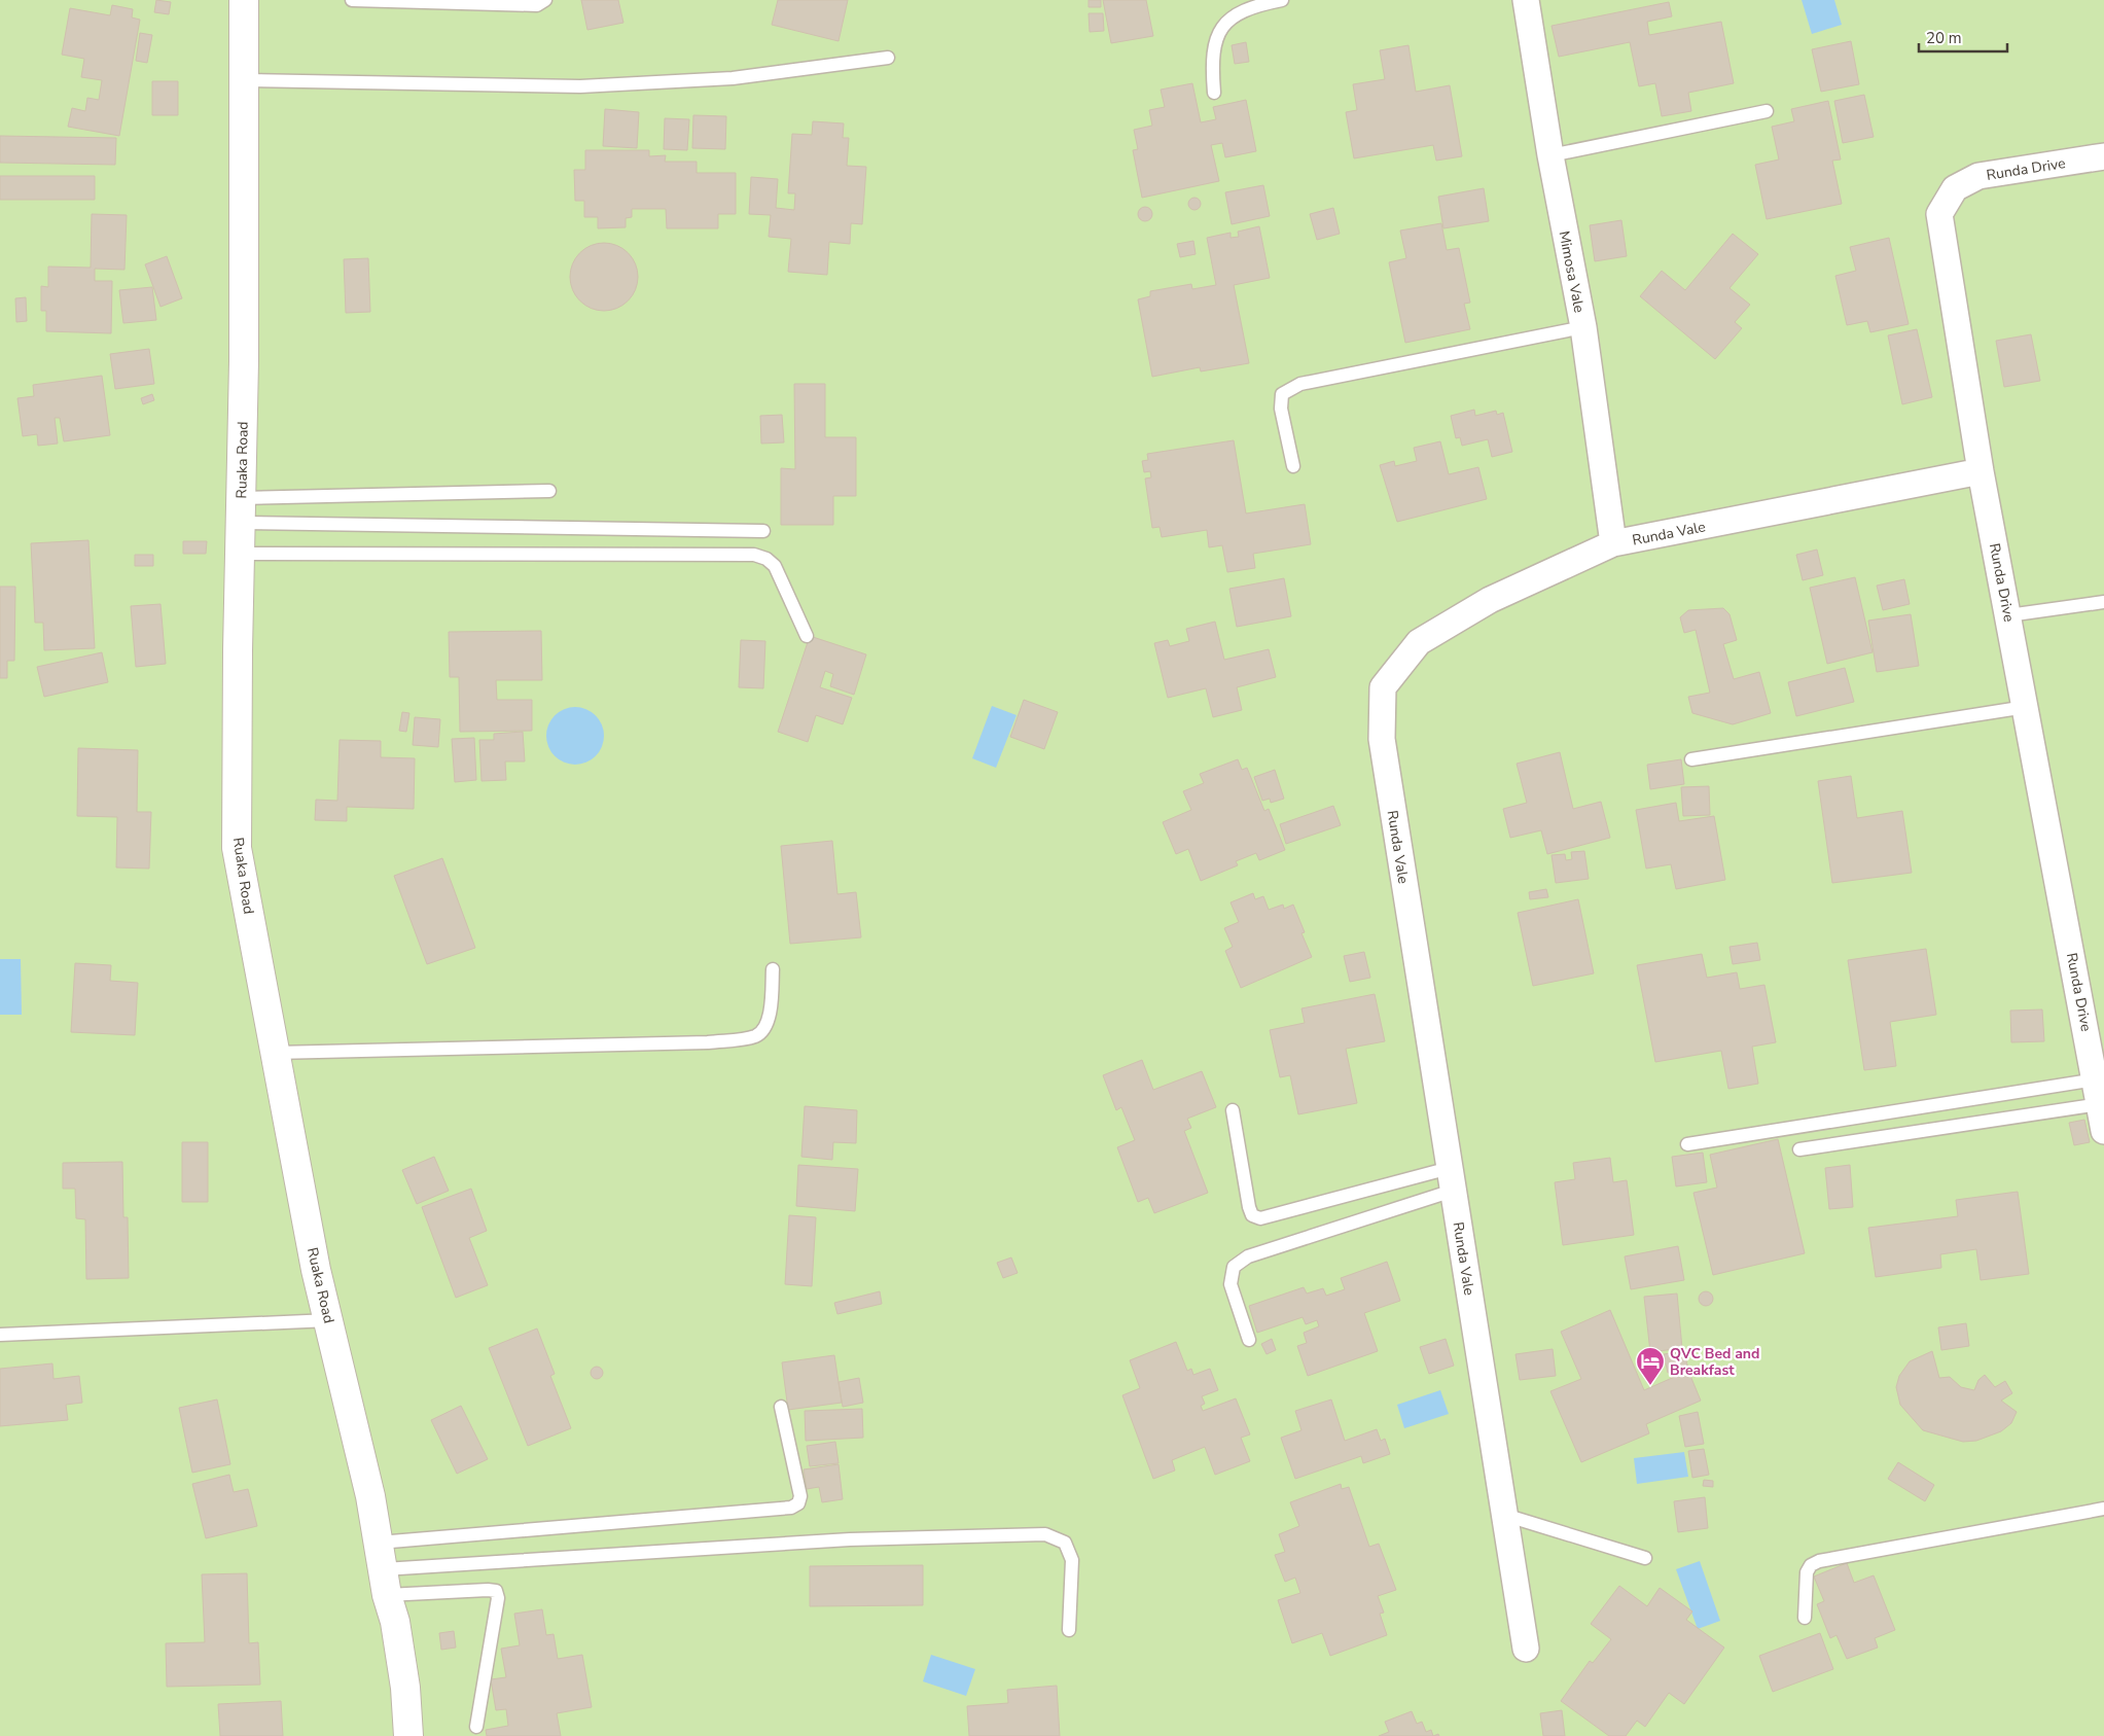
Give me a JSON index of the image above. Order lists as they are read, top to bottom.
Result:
{
  "streets": {
    "street": [
      "Runda Drive",
      "Mimosa Vale",
      "Ruaka Road",
      "Runda Vale"
    ]
  },
  "crossings": [
    ["Runda Drive", "Runda Vale"],
    ["Mimosa Vale", "Runda Vale"]
  ],
  "places": {
    "hotel": ["QVC Bed and Breakfast"]
  },
  "scale_bar": "20 m"
}
